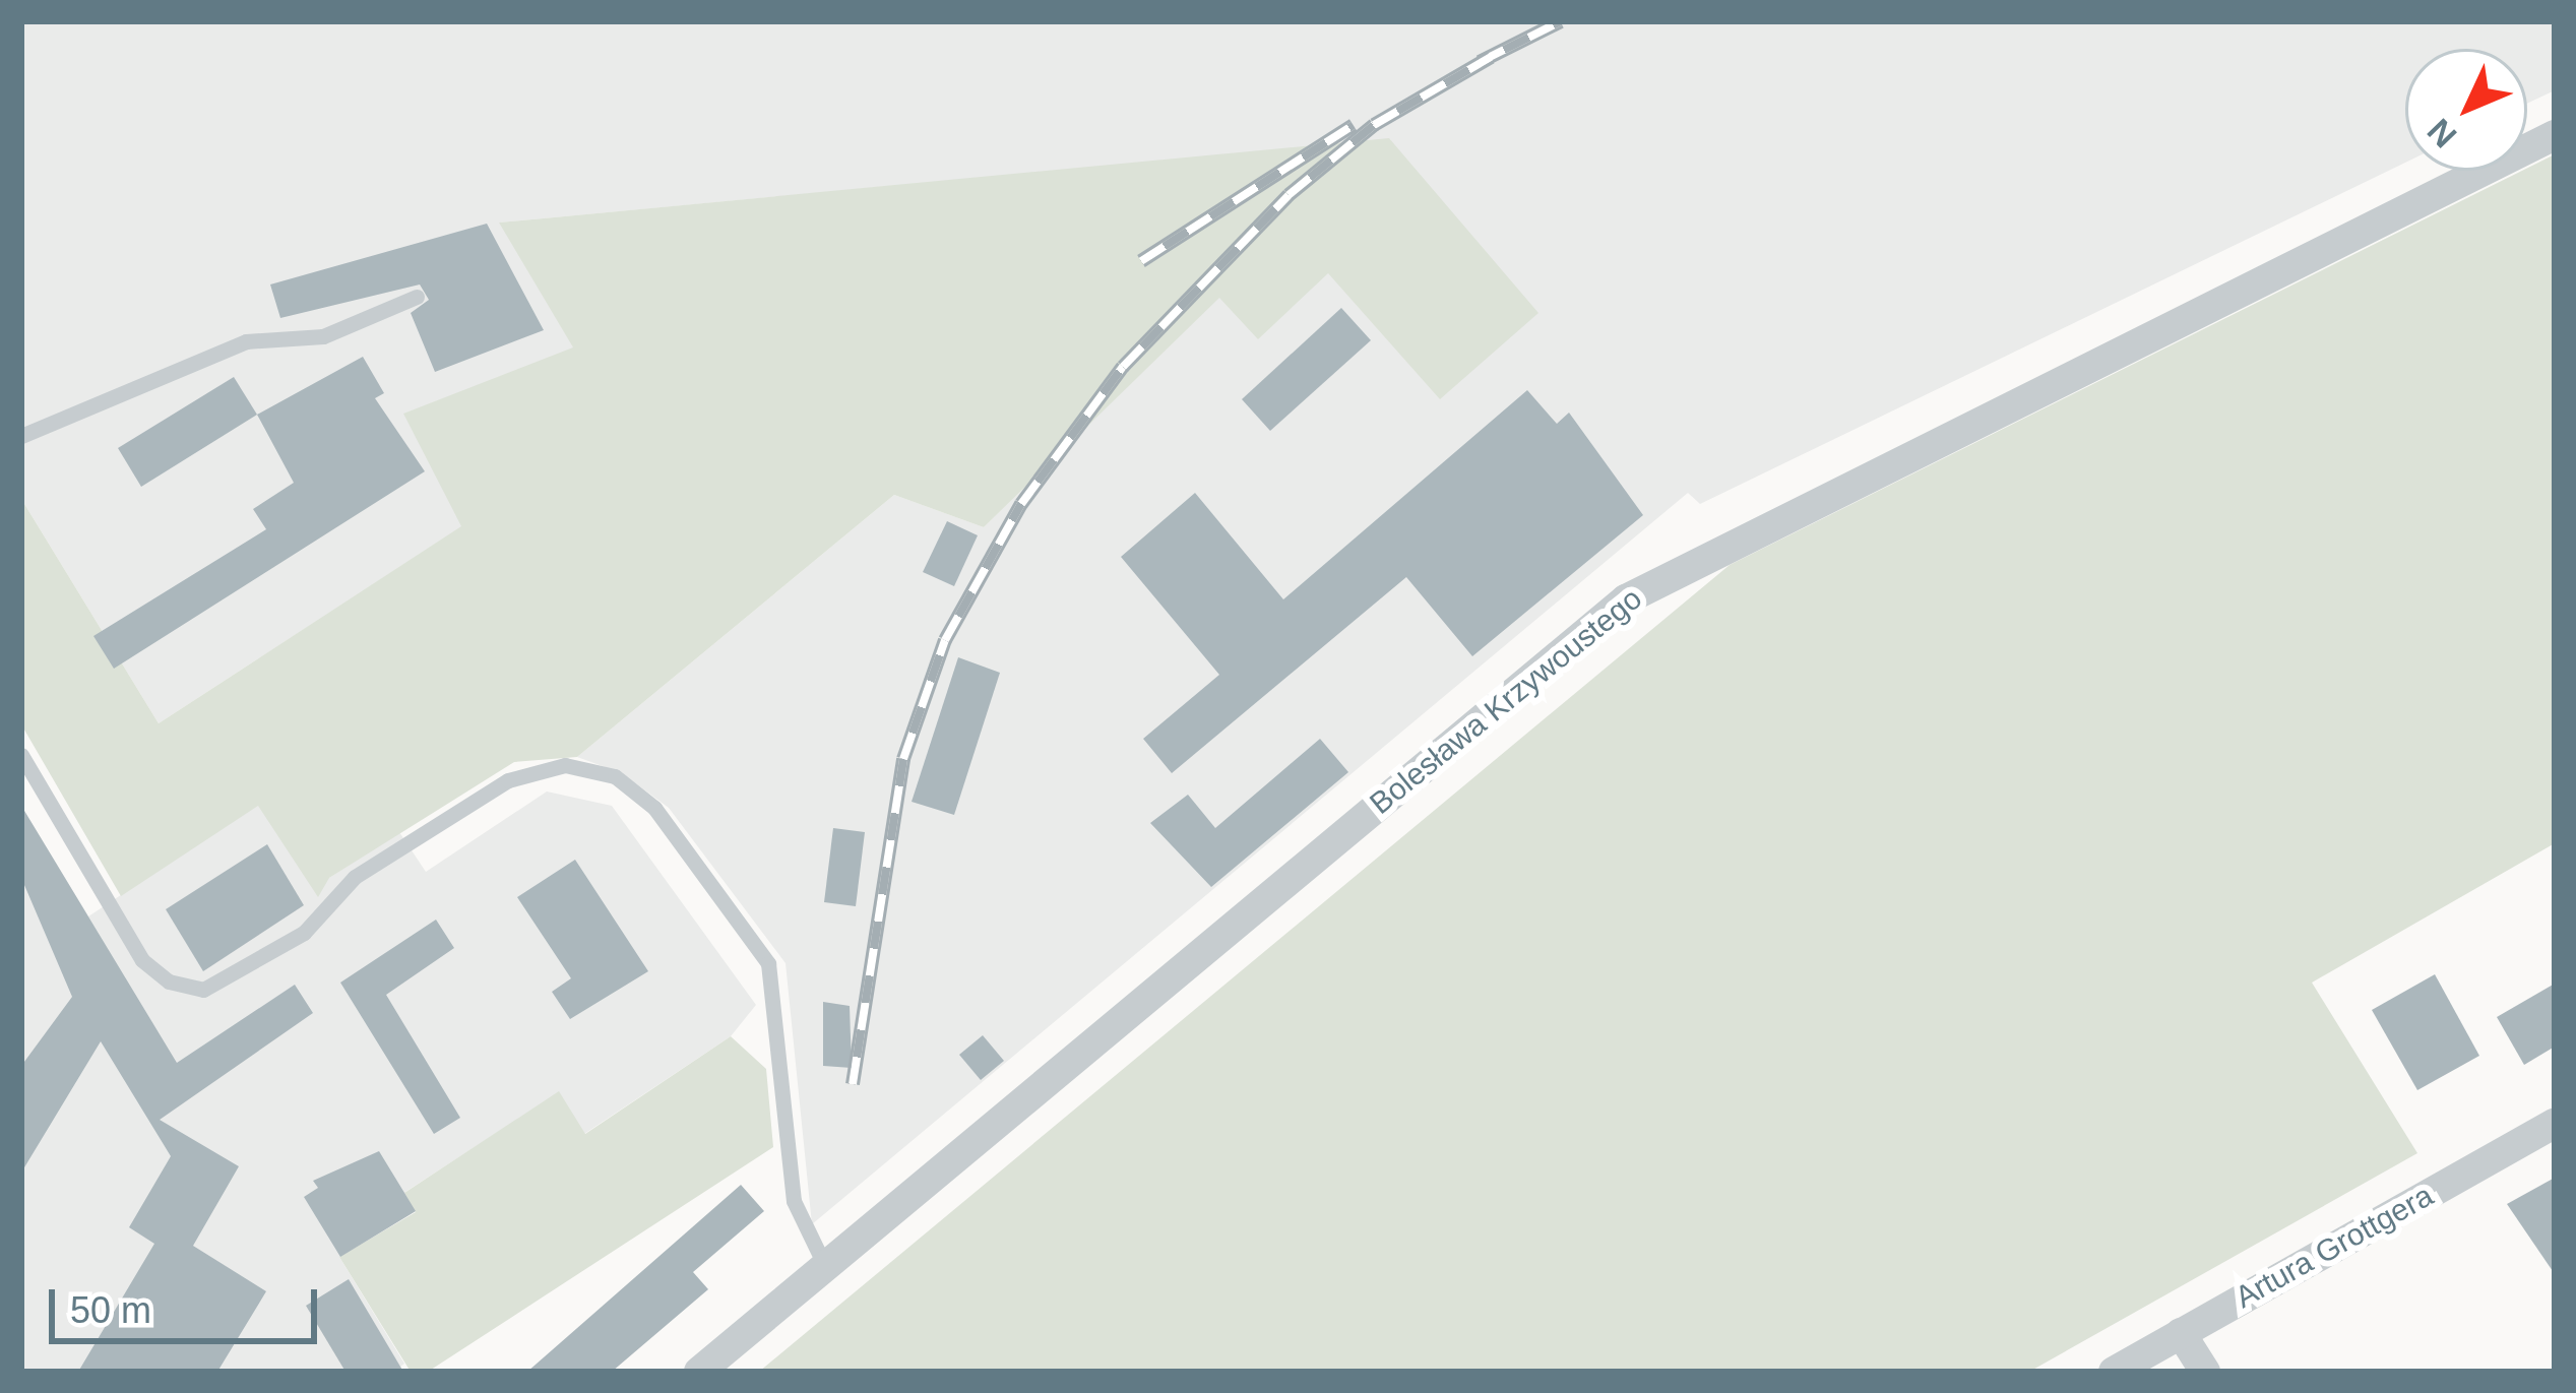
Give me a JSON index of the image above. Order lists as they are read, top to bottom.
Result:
{
  "streets": {
    "street": ["Bolesława Krzywoustego", "Artura Grottgera"]
  },
  "scale_bar": "50 m",
  "north": "bottom left"
}
